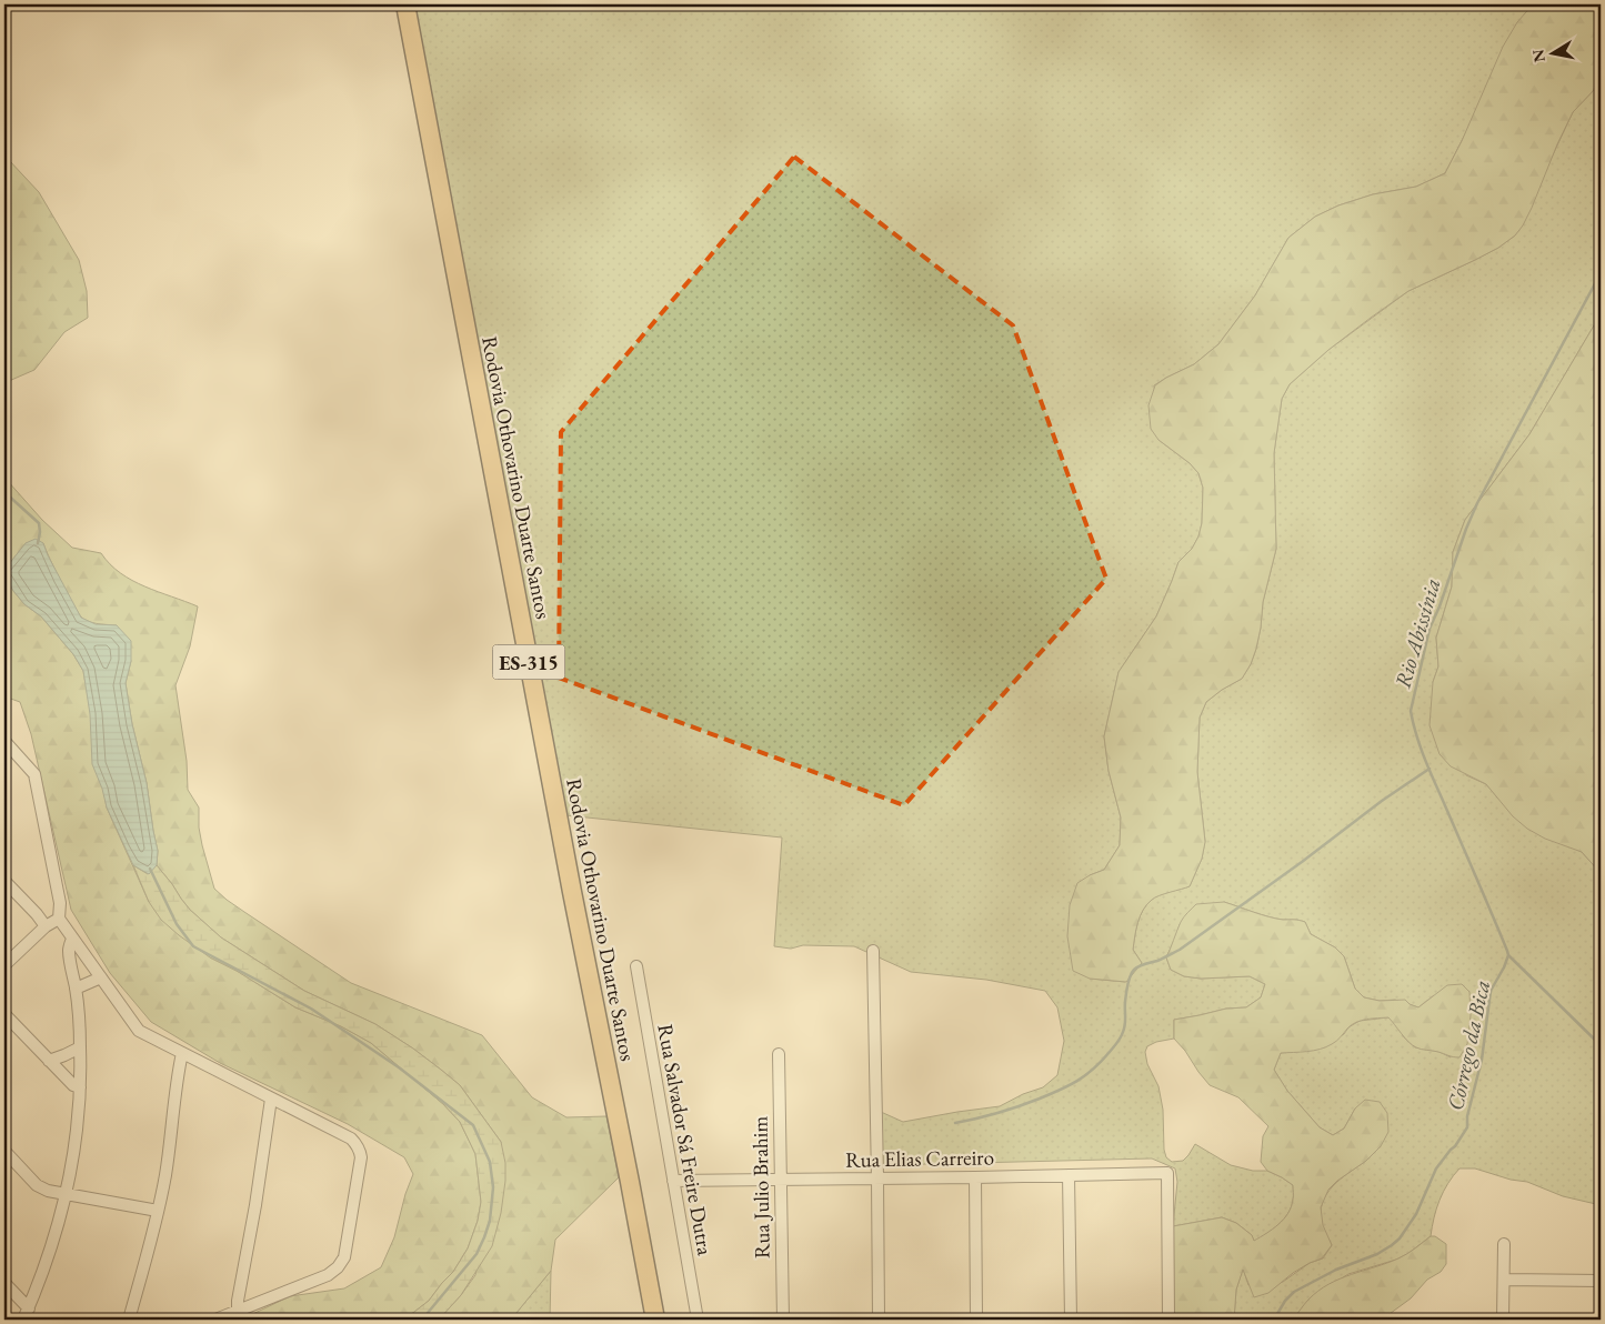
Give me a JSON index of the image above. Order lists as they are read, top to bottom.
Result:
{
  "streets": {
    "main road": ["Rodovia Othovarino Duarte Santos", "ES-315"],
    "street": ["Rua Salvador Sá Freire Dutra", "Rua Elias Carreiro", "Rua Julio Brahim"]
  },
  "crossings": [
    ["Rua Salvador Sá Freire Dutra", "Rua Elias Carreiro"],
    ["Rua Elias Carreiro", "Rua Julio Brahim"]
  ],
  "water": ["Rio Abissínia", "Córrego da Bica"],
  "north": "left"
}
